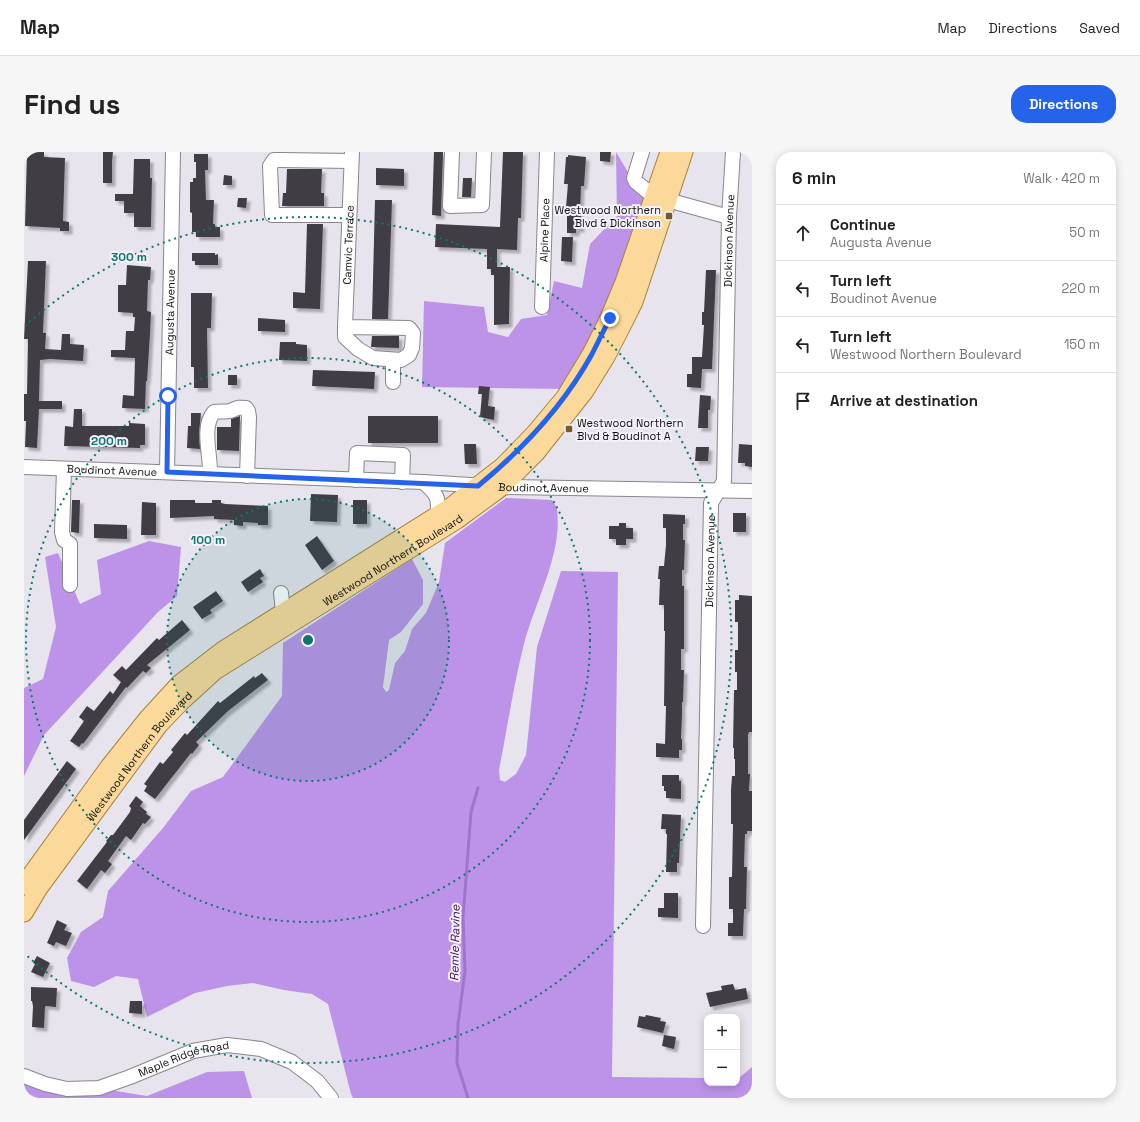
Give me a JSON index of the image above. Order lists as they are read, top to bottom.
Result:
{
  "streets": {
    "main road": ["Westwood Northern Boulevard"],
    "street": [
      "Alpine Place",
      "Dickinson Avenue",
      "Camvic Terrace",
      "Augusta Avenue",
      "Boudinot Avenue",
      "Maple Ridge Road"
    ]
  },
  "crossings": [
    ["Dickinson Avenue", "Boudinot Avenue"],
    ["Augusta Avenue", "Boudinot Avenue"],
    ["Boudinot Avenue", "Westwood Northern Boulevard"]
  ],
  "water": ["Remle Ravine"],
  "places": {
    "transit": ["Westwood Northern Blvd & Dickinson", "Westwood Northern Blvd & Boudinot A"]
  },
  "page": {
    "header": "Map",
    "nav": ["Map", "Directions", "Saved"],
    "buttons": "Directions",
    "title": "Find us",
    "heading": ["6 min", "Walk · 420 m"],
    "list": [
      ["Continue", "Augusta Avenue", "50 m"],
      ["Turn left", "Boudinot Avenue", "220 m"],
      ["Turn left", "Westwood Northern Boulevard", "150 m"],
      "Arrive at destination"
    ],
    "map_buttons": ["+", "−"]
  },
  "rings": ["300 m", "200 m", "100 m"]
}
